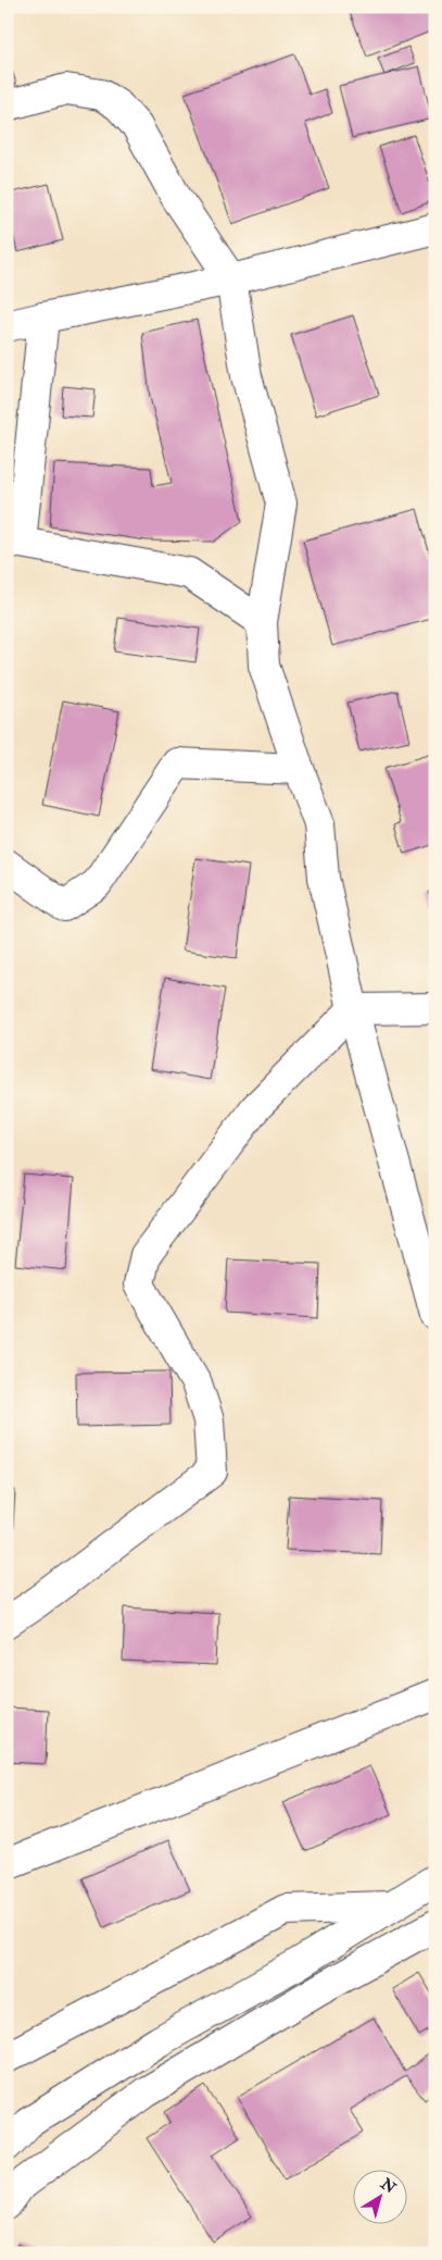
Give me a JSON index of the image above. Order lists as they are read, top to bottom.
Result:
{
  "north": "top right"
}
